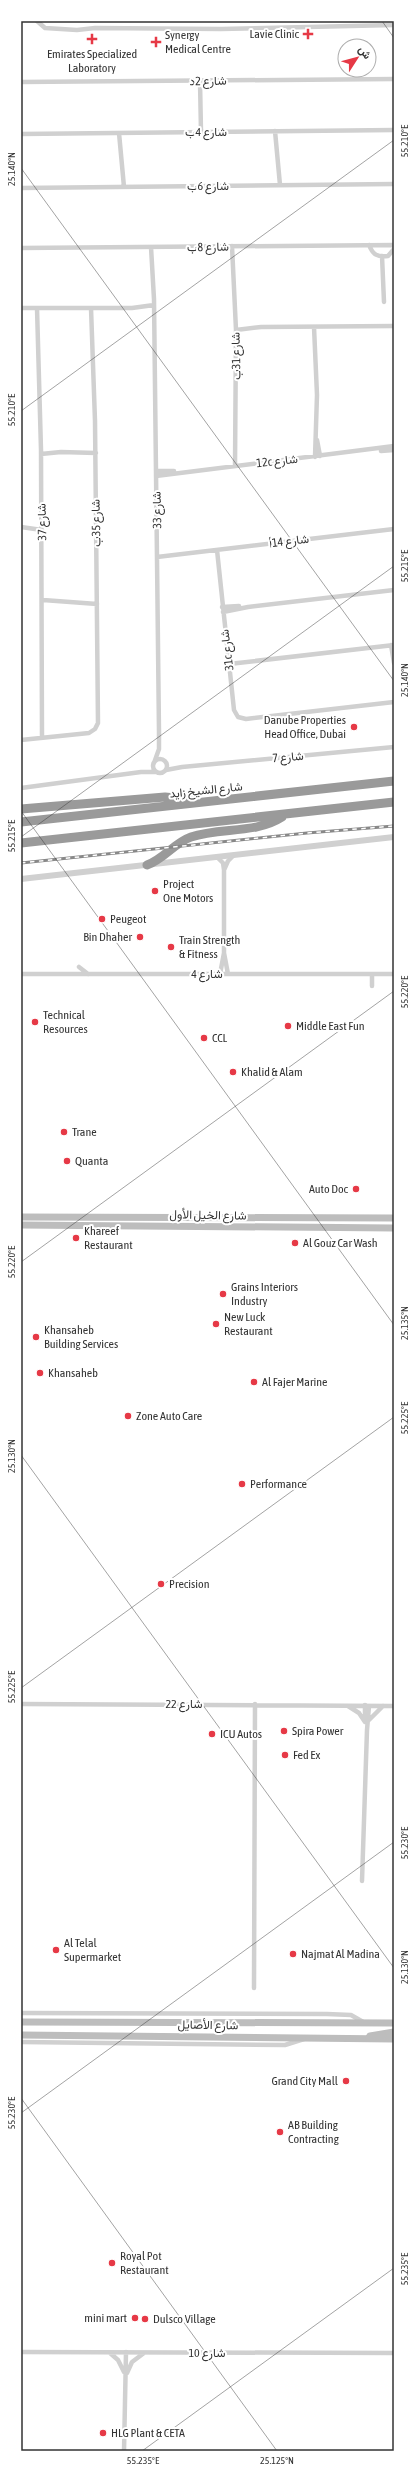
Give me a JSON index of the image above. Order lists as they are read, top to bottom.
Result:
{
  "streets": {
    "highway": ["شارع الشيخ زايد"],
    "main road": ["شارع الخيل الأول", "شارع الأصايل"],
    "street": [
      "شارع 2د",
      "شارع 4ب",
      "شارع 6ب",
      "شارع 8ب",
      "شارع 31ب",
      "12c شارع",
      "شارع 33",
      "شارع 37",
      "شارع 35ب",
      "شارع 14أ",
      "31c شارع",
      "شارع 7",
      "شارع 4",
      "شارع 22",
      "شارع 10"
    ]
  },
  "crossings": [
    ["شارع 8ب", "شارع 31ب"],
    ["شارع 8ب", "شارع 33"],
    ["شارع 31ب", "12c شارع"],
    ["12c شارع", "شارع 33"],
    ["شارع 33", "شارع 14أ"],
    ["شارع 33", "شارع 7"],
    ["شارع 37", "شارع 35ب"],
    ["شارع 14أ", "31c شارع"]
  ],
  "places": {
    "health": ["Lavie Clinic", "Emirates Specialized Laboratory", "Synergy Medical Centre"],
    "other": [
      "Danube Properties Head Office, Dubai",
      "Project One Motors",
      "Peugeot",
      "Bin Dhaher",
      "Train Strength & Fitness",
      "Technical Resources",
      "Middle East Fun",
      "CCL",
      "Khalid & Alam",
      "Trane",
      "Quanta",
      "Auto Doc",
      "Khareef Restaurant",
      "Al Gouz Car Wash",
      "Grains Interiors Industry",
      "New Luck Restaurant",
      "Khansaheb Building Services",
      "Khansaheb",
      "Al Fajer Marine",
      "Zone Auto Care",
      "Performance",
      "Precision",
      "Spira Power",
      "ICU Autos",
      "Fed Ex",
      "Al Telal Supermarket",
      "Najmat Al Madina",
      "Grand City Mall",
      "AB Building Contracting",
      "Royal Pot Restaurant",
      "mini mart",
      "Dulsco Village",
      "HLG Plant & CETA"
    ]
  },
  "north": "top right",
  "coordinates": [
    "55.210°E",
    "25.140°N",
    "55.215°E",
    "55.220°E",
    "25.135°N",
    "55.225°E",
    "25.130°N",
    "55.230°E",
    "55.235°E",
    "25.125°N"
  ]
}
